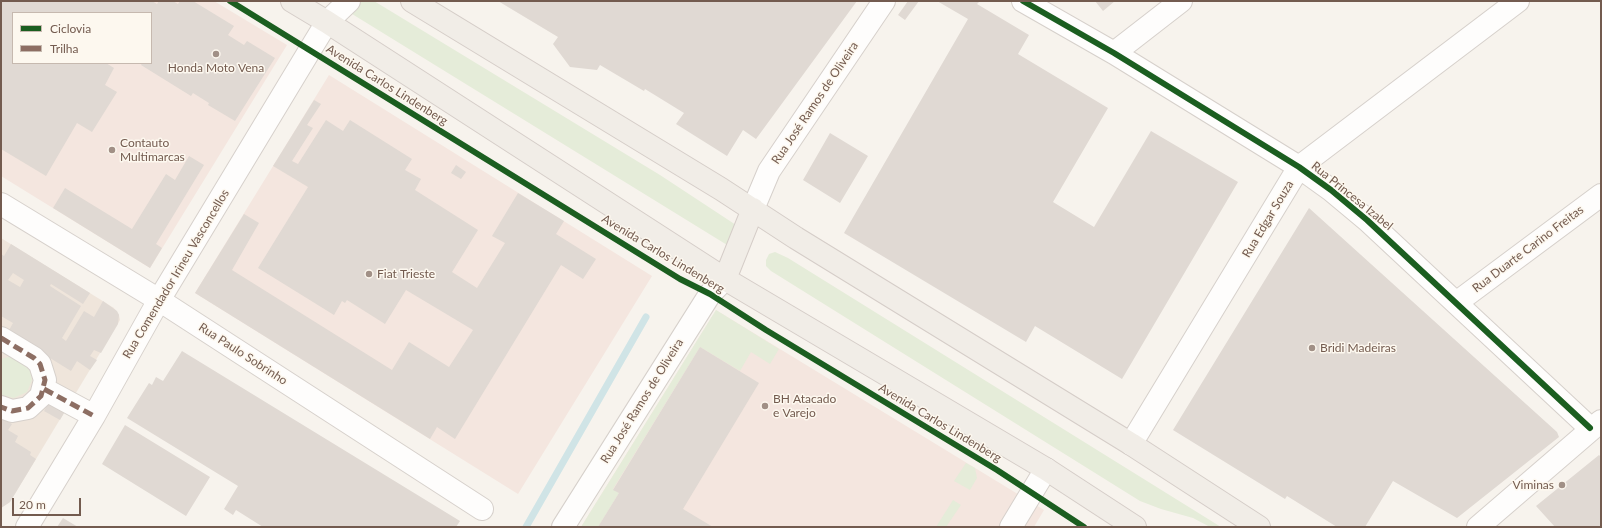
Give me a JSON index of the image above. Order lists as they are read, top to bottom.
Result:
{
  "streets": {
    "main road": ["Avenida Carlos Lindenberg"],
    "street": [
      "Rua José Ramos de Oliveira",
      "Rua Princesa Izabel",
      "Rua Edgar Souza",
      "Rua Duarte Carino Freitas",
      "Rua Comendador Irineu Vasconcellos",
      "Rua Paulo Sobrinho"
    ]
  },
  "crossings": [
    ["Avenida Carlos Lindenberg", "Rua José Ramos de Oliveira"],
    ["Avenida Carlos Lindenberg", "Rua Comendador Irineu Vasconcellos"],
    ["Rua Princesa Izabel", "Rua Edgar Souza"],
    ["Rua Princesa Izabel", "Rua Duarte Carino Freitas"],
    ["Rua Comendador Irineu Vasconcellos", "Rua Paulo Sobrinho"]
  ],
  "places": [
    "Honda Moto Vena",
    "Contauto Multimarcas",
    "Fiat Trieste",
    "Bridi Madeiras",
    "BH Atacado e Varejo",
    "Viminas"
  ],
  "legend": ["Ciclovia", "Trilha"],
  "scale_bar": "20 m"
}
